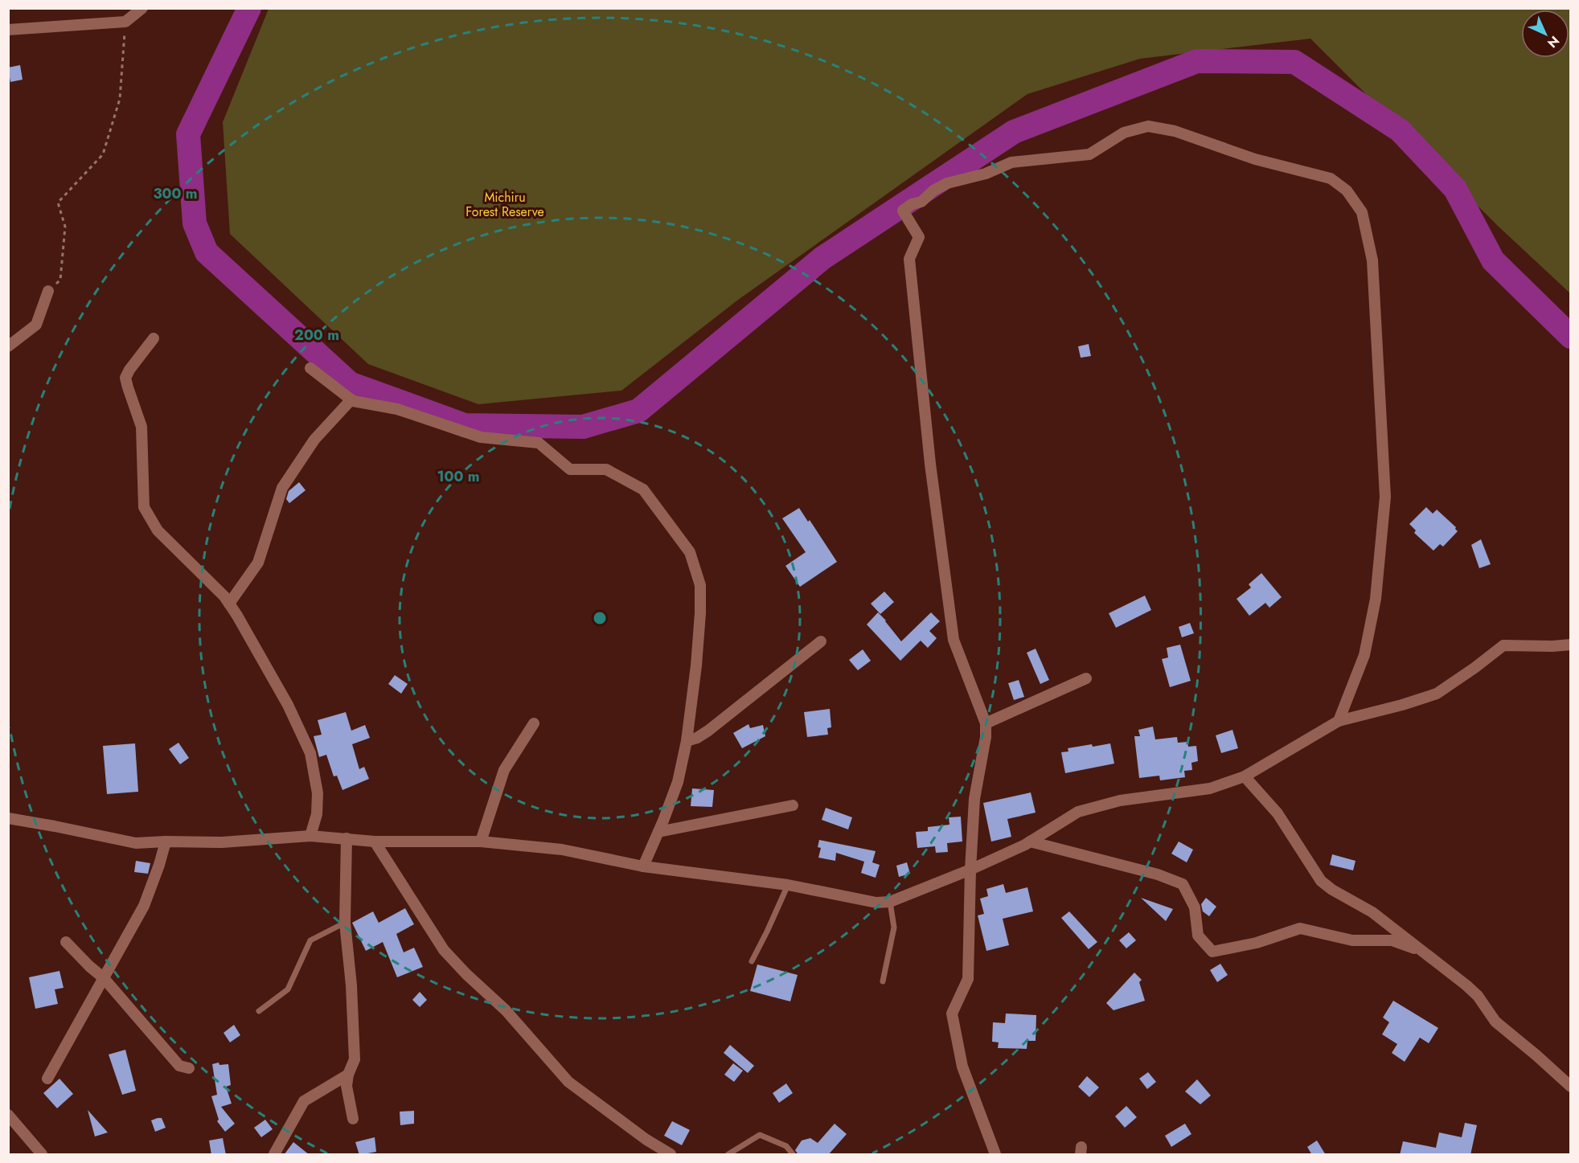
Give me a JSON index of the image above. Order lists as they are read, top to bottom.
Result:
{
  "parks": ["Michiru Forest Reserve"],
  "north": "bottom right",
  "rings": ["300 m", "200 m", "100 m"]
}
